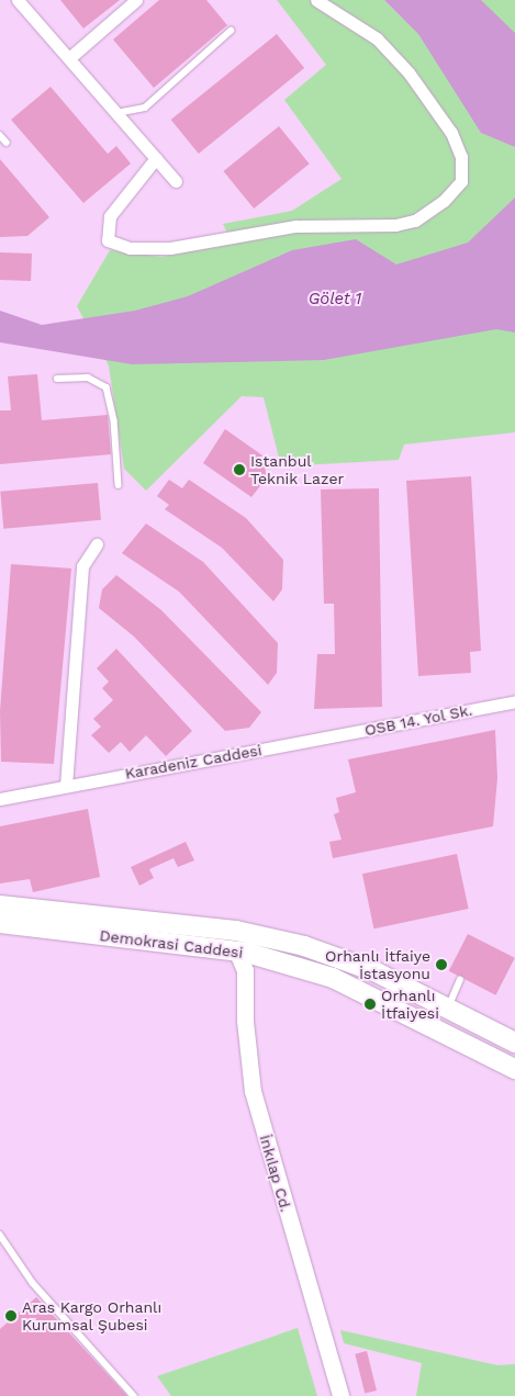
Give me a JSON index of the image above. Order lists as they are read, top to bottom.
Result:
{
  "streets": {
    "main road": ["Demokrasi Caddesi"],
    "street": ["OSB 14. Yol Sk.", "Karadeniz Caddesi", "İnkılap Cd."]
  },
  "crossings": [
    ["OSB 14. Yol Sk.", "Karadeniz Caddesi"],
    ["Demokrasi Caddesi", "İnkılap Cd."]
  ],
  "water": ["Gölet 1"],
  "places": [
    "Istanbul Teknik Lazer",
    "Orhanlı İtfaiye İstasyonu",
    "Orhanlı İtfaiyesi",
    "Aras Kargo Orhanlı Kurumsal Şubesi"
  ]
}
